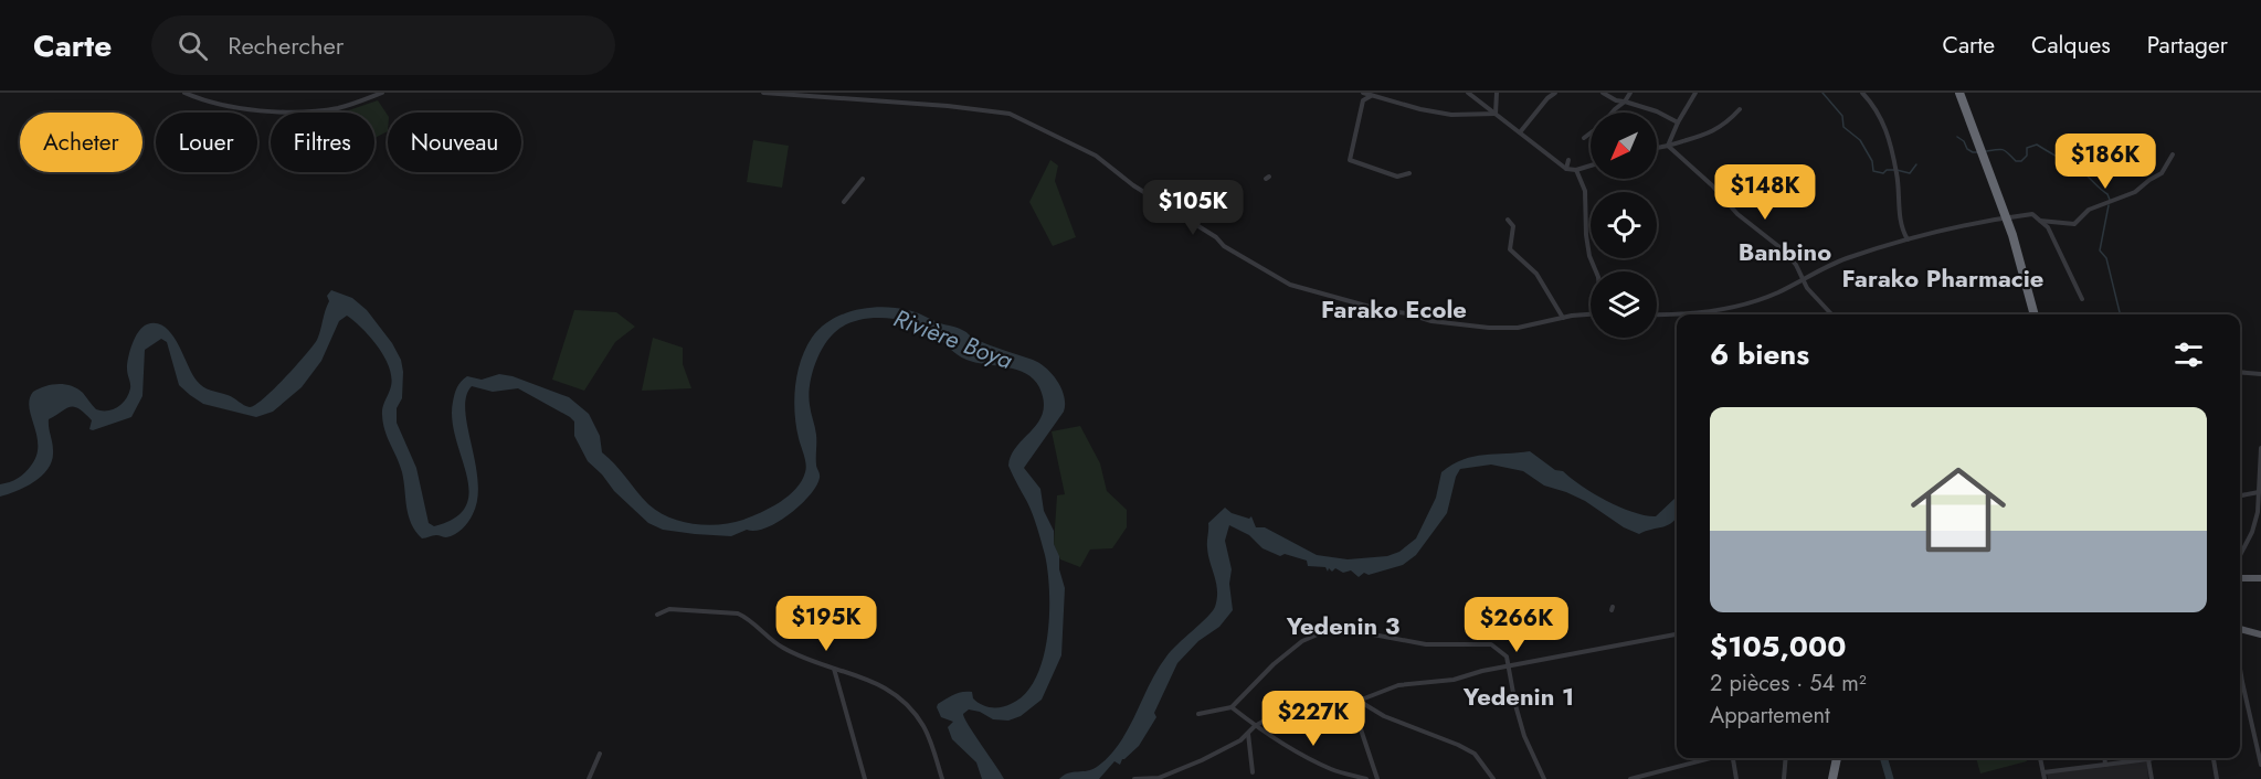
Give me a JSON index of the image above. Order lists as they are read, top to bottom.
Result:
{
  "districts": [
    "Banbino",
    "Farako Pharmacie",
    "Farako Ecole",
    "Yedenin 3",
    "Yedenin 1"
  ],
  "water": ["Rivière Boya"],
  "north": "bottom left",
  "page": {
    "header": "Carte",
    "search": "Rechercher",
    "nav": ["Carte", "Calques", "Partager"],
    "chip": [
      "Acheter",
      "Louer",
      "Filtres",
      "Nouveau"
    ],
    "price": [
      "$186K",
      "$148K",
      "$105K",
      "$195K",
      "$266K",
      "$227K"
    ],
    "heading": "6 biens",
    "list": [
      {
        "name": "$105,000",
        "note": "2 pièces · 54 m² · Appartement"
      }
    ]
  }
}
